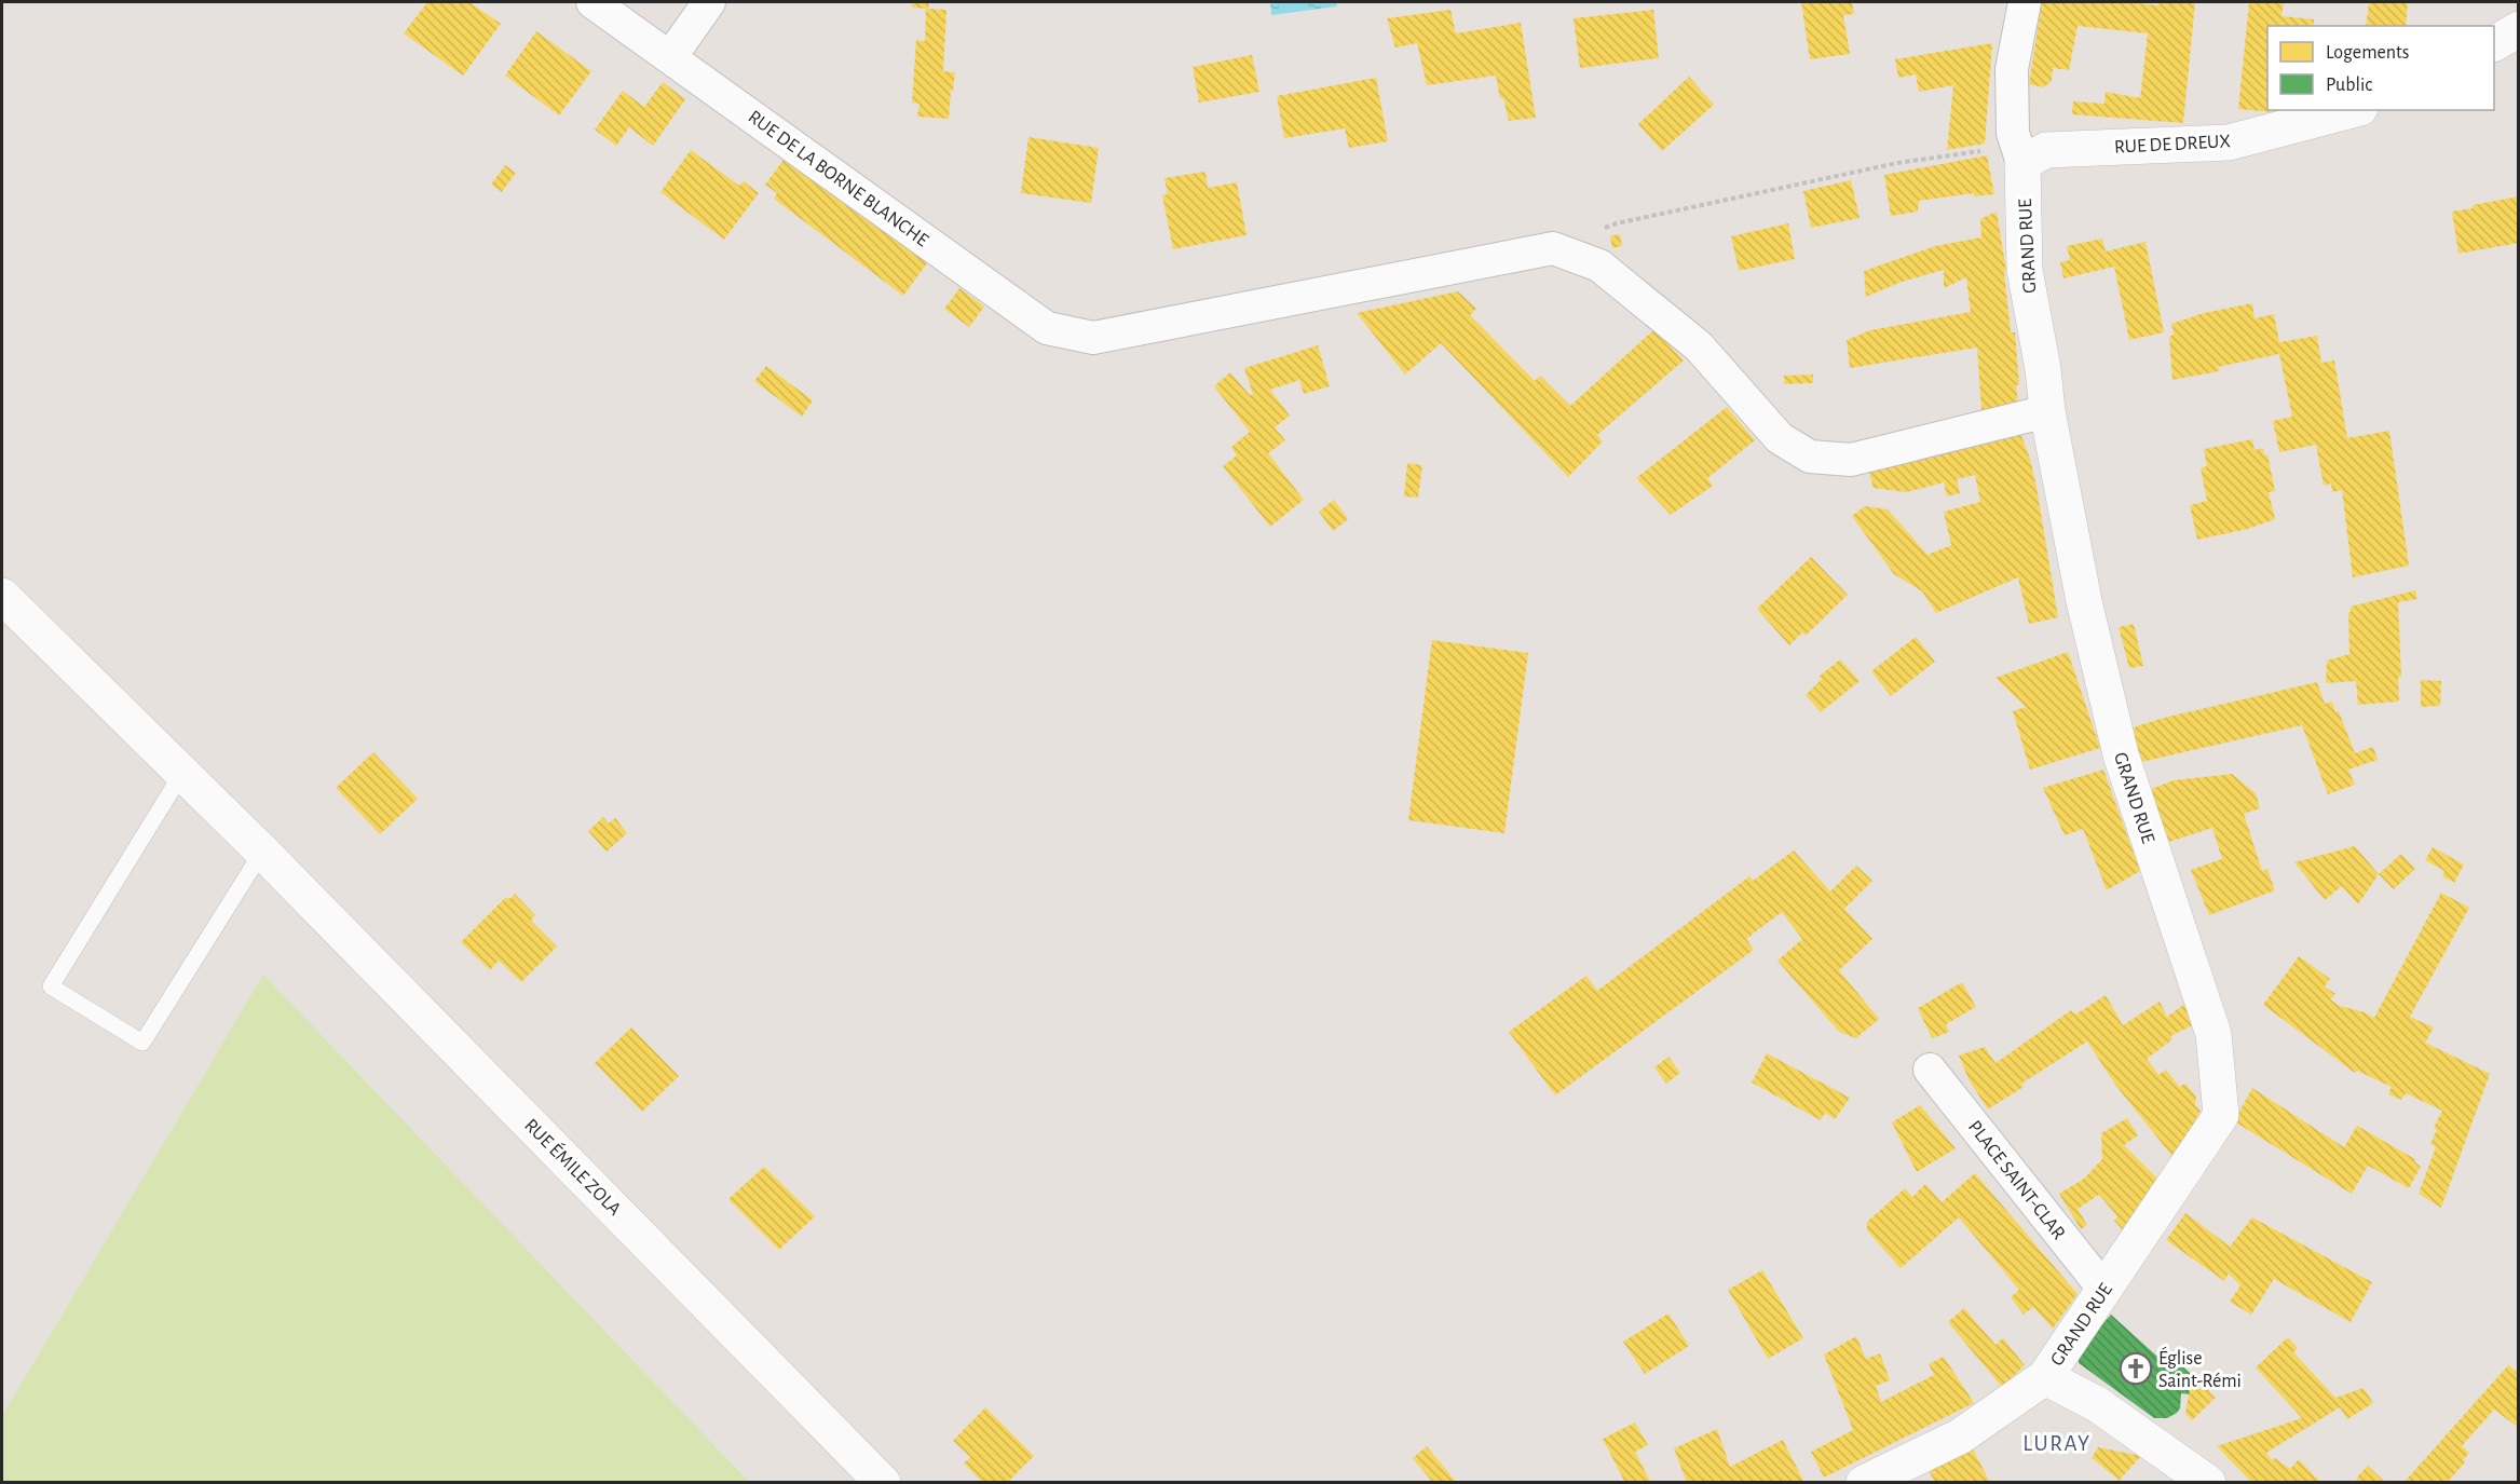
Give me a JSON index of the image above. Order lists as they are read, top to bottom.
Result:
{
  "streets": {
    "street": [
      "RUE DE DREUX",
      "RUE DE LA BORNE BLANCHE",
      "GRAND RUE",
      "RUE ÉMILE ZOLA",
      "PLACE SAINT-CLAR"
    ]
  },
  "crossings": [
    ["RUE DE DREUX", "GRAND RUE"],
    ["GRAND RUE", "PLACE SAINT-CLAR"]
  ],
  "districts": ["LURAY"],
  "places": {
    "church": ["Église Saint-Rémi"]
  },
  "legend": ["Logements", "Public"]
}
